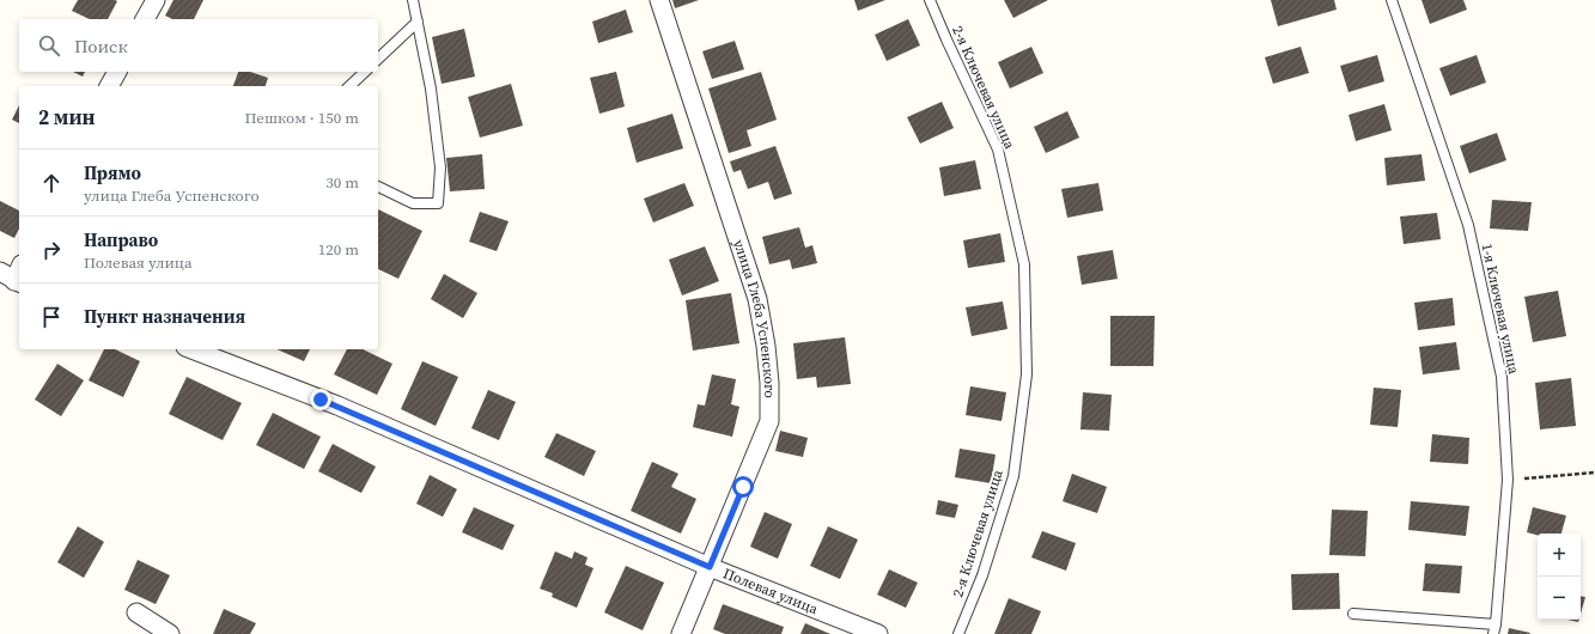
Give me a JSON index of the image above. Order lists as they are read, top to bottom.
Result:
{
  "streets": {
    "street": ["улица Глеба Успенского", "Полевая улица"],
    "lane": ["2-я Ключевая улица", "1-я Ключевая улица"]
  },
  "crossings": [
    ["улица Глеба Успенского", "Полевая улица"]
  ],
  "page": {
    "search": "Поиск",
    "heading": ["2 мин", "Пешком · 150 m"],
    "list": [
      ["Прямо", "улица Глеба Успенского", "30 m"],
      ["Направо", "Полевая улица", "120 m"],
      "Пункт назначения"
    ],
    "map_buttons": ["+", "−"]
  }
}
